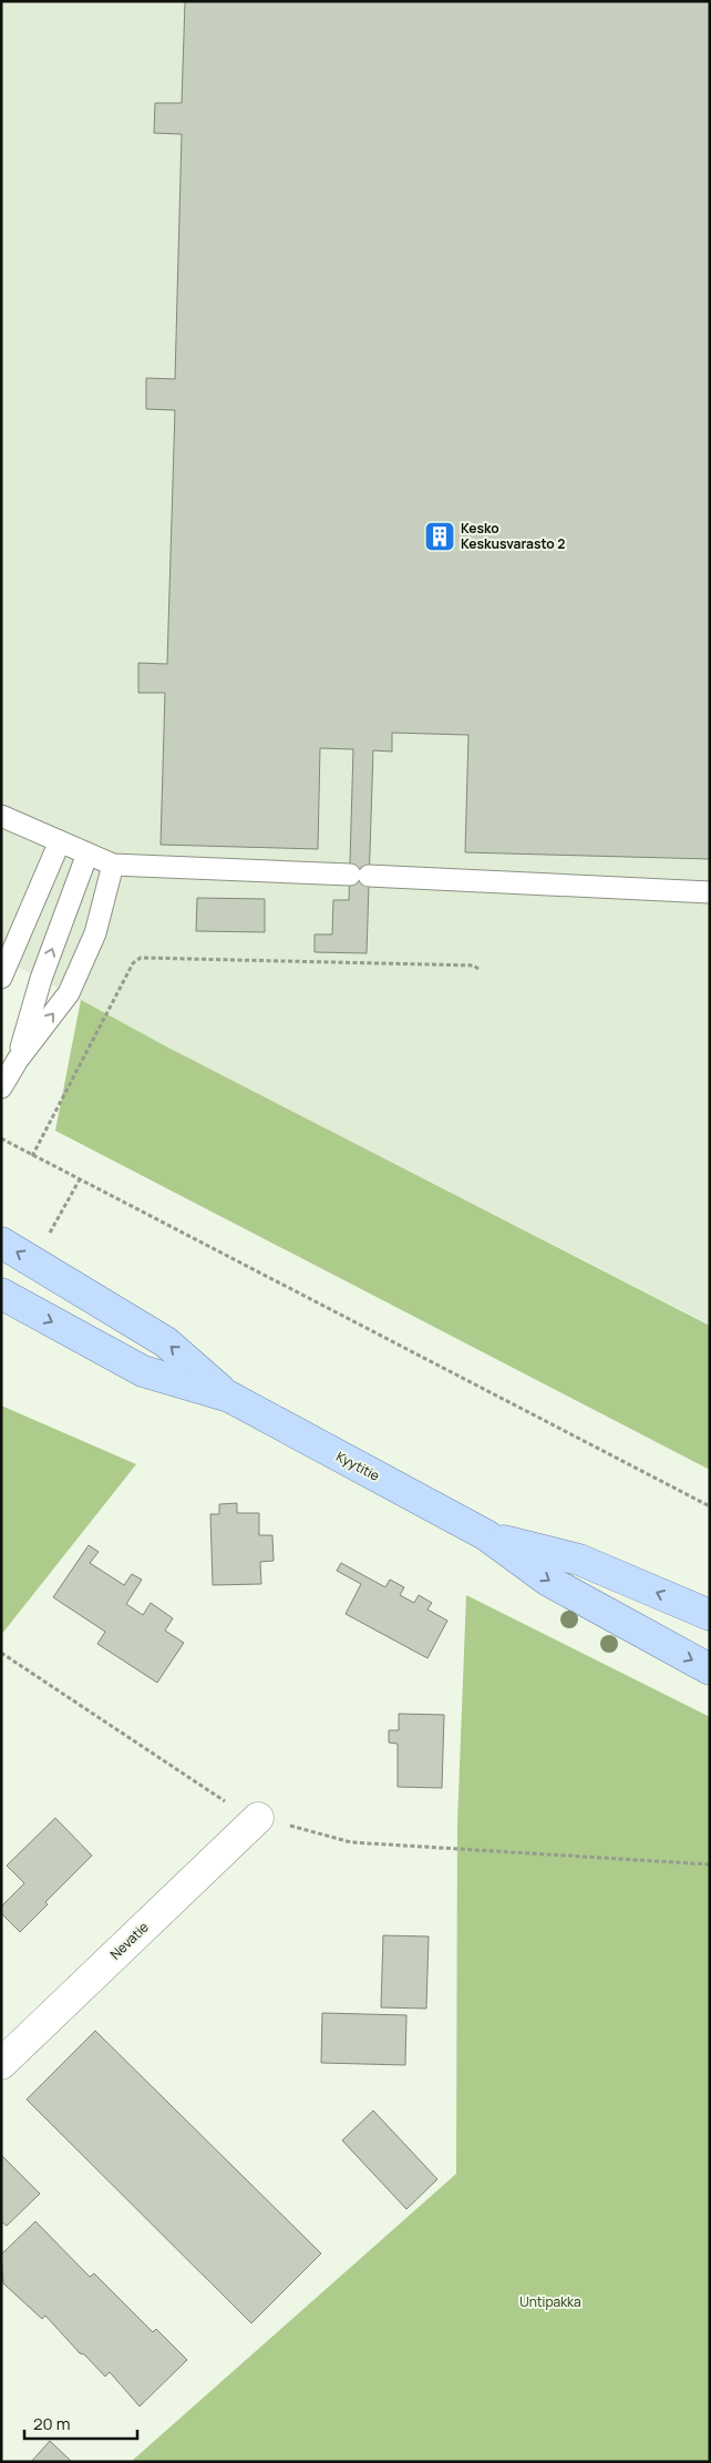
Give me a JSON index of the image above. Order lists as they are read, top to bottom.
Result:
{
  "streets": {
    "main road": ["Kyytitie"],
    "street": ["Nevatie"]
  },
  "parks": ["Untipakka"],
  "places": {
    "building": ["Kesko Keskusvarasto 2"]
  },
  "scale_bar": "20 m"
}
